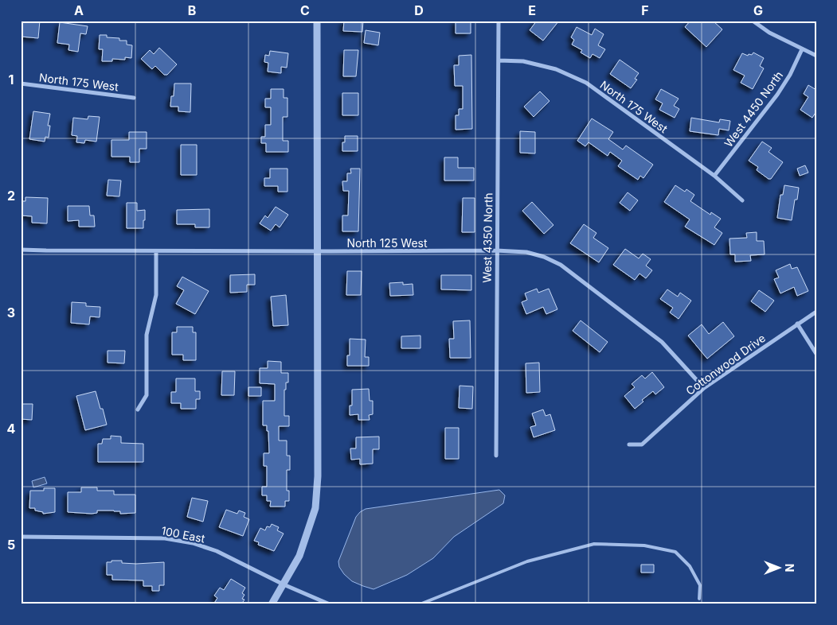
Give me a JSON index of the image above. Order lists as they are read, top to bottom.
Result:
{
  "streets": {
    "street": [
      "North 175 West",
      "West 4450 North",
      "West 4350 North",
      "North 125 West",
      "Cottonwood Drive",
      "100 East"
    ]
  },
  "crossings": [
    ["North 175 West", "West 4450 North"],
    ["North 175 West", "West 4350 North"],
    ["West 4350 North", "North 125 West"],
    ["North 125 West", "Cottonwood Drive"]
  ],
  "north": "right",
  "grid": {
    "columns": [
      "A",
      "B",
      "C",
      "D",
      "E",
      "F",
      "G"
    ],
    "rows": [
      "1",
      "2",
      "3",
      "4",
      "5"
    ]
  }
}
